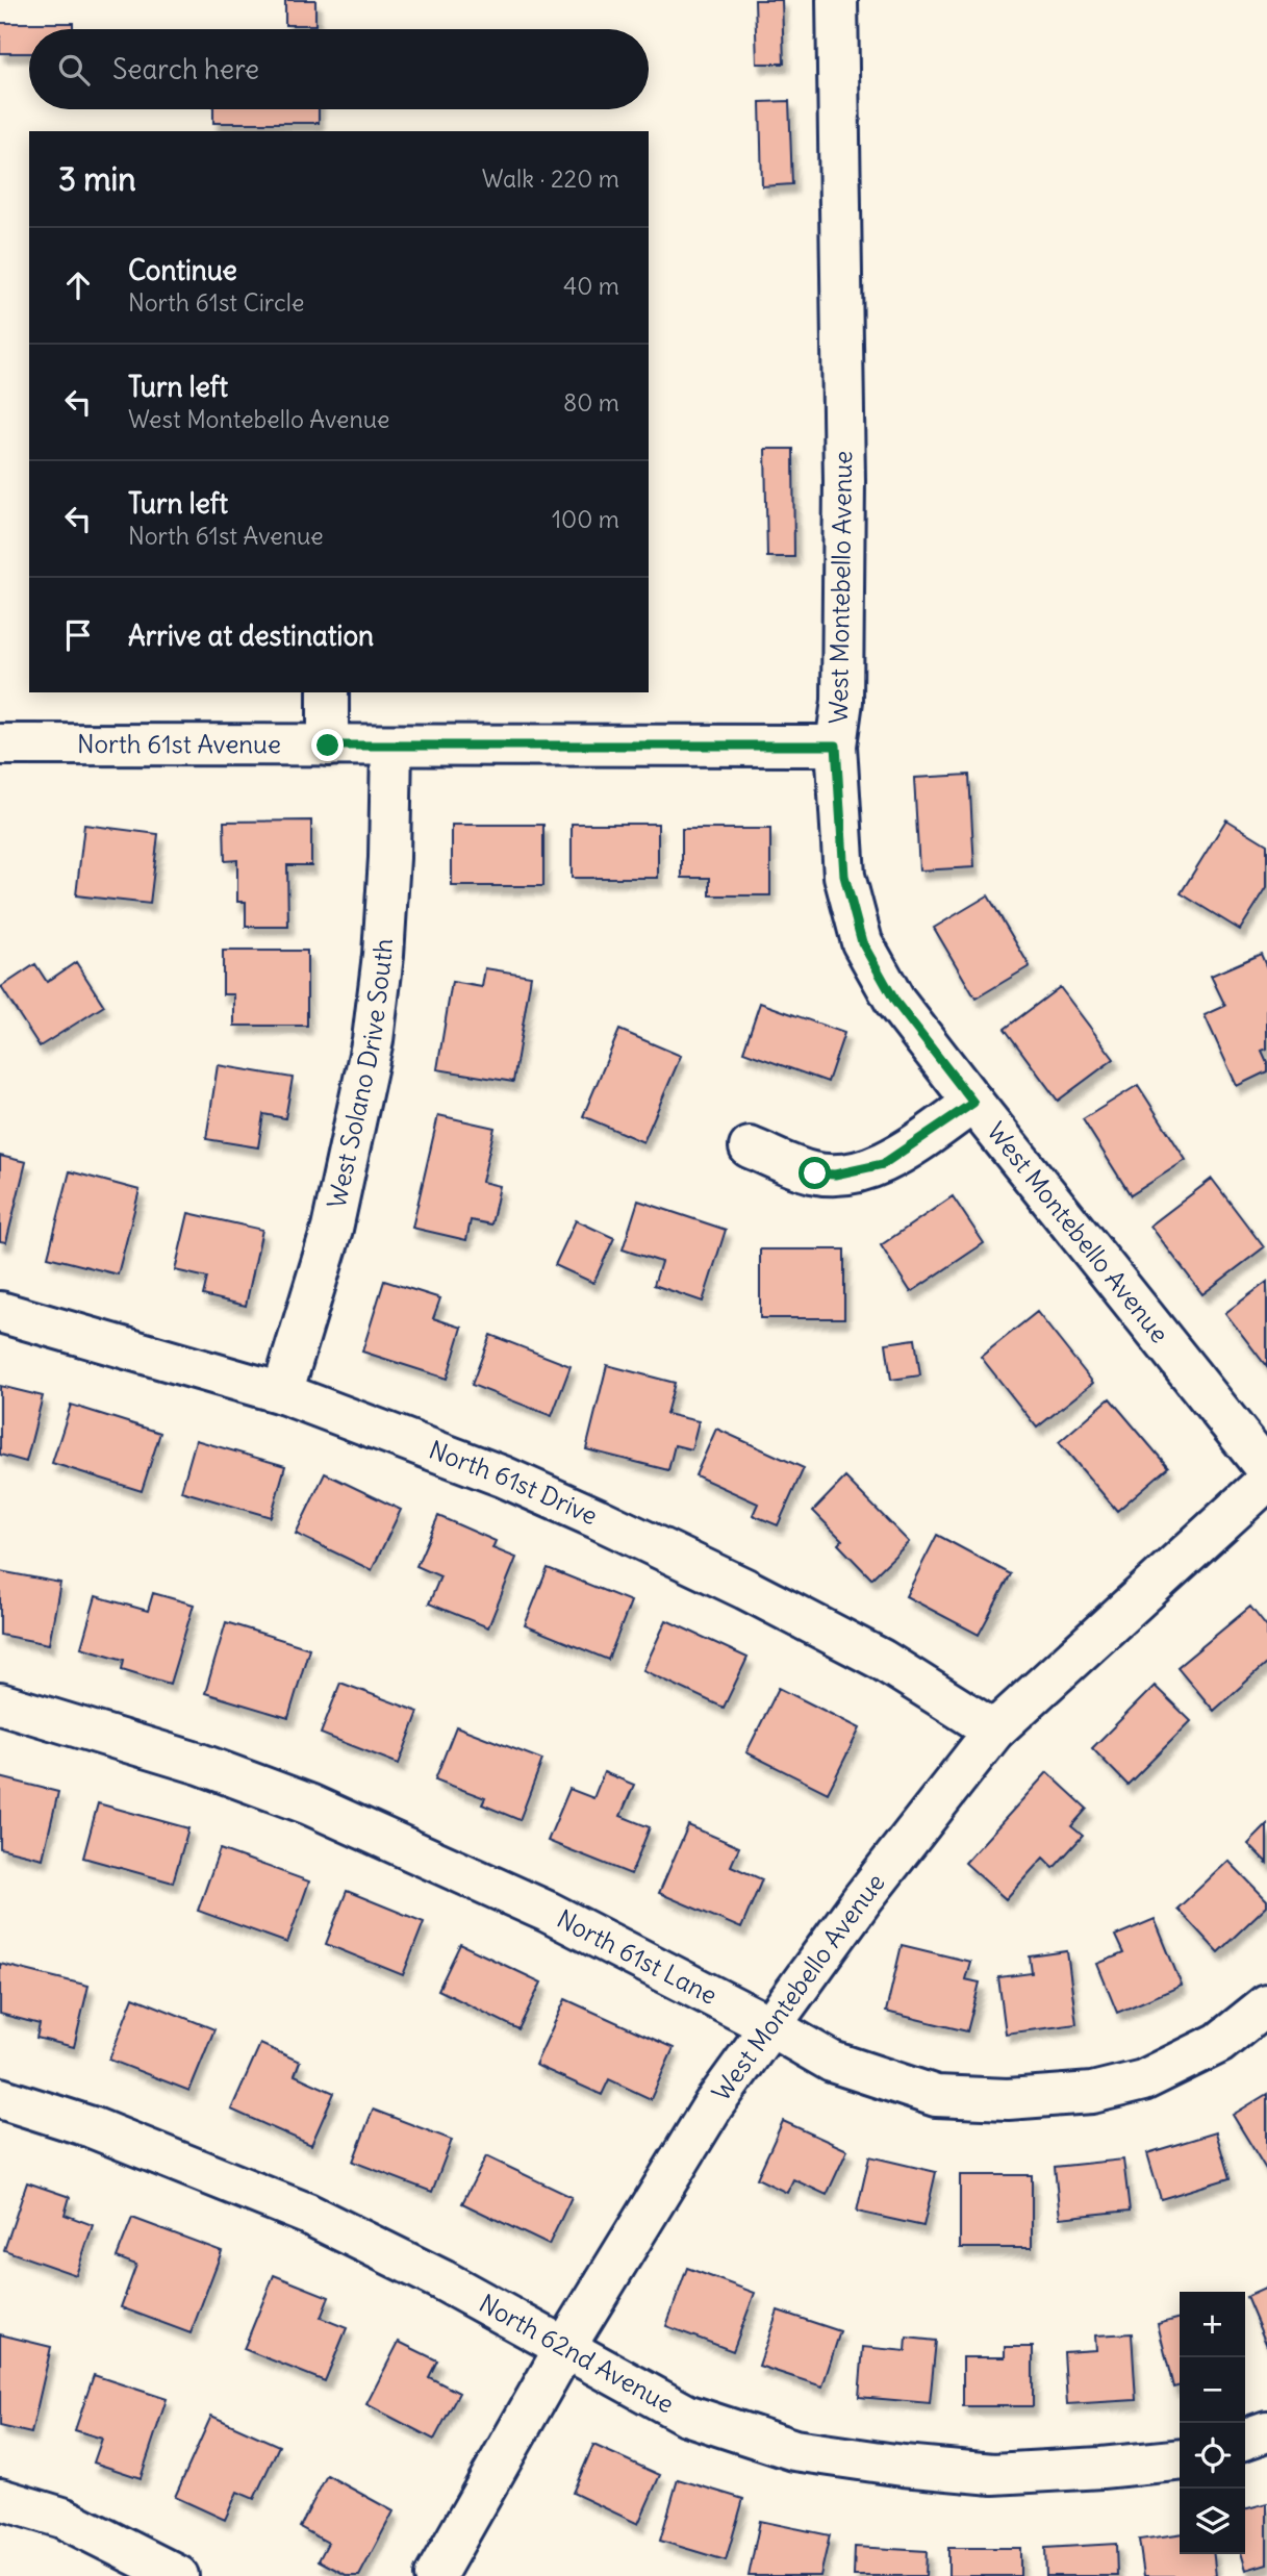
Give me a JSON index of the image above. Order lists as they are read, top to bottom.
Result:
{
  "streets": {
    "street": [
      "West Montebello Avenue",
      "North 61st Avenue",
      "West Solano Drive South",
      "North 61st Drive",
      "North 61st Lane",
      "North 62nd Avenue"
    ]
  },
  "crossings": [
    ["West Montebello Avenue", "North 61st Avenue"],
    ["West Montebello Avenue", "North 61st Drive"],
    ["West Montebello Avenue", "North 61st Lane"],
    ["West Montebello Avenue", "North 62nd Avenue"],
    ["North 61st Avenue", "West Solano Drive South"],
    ["West Solano Drive South", "North 61st Drive"]
  ],
  "page": {
    "search": "Search here",
    "heading": ["3 min", "Walk · 220 m"],
    "list": [
      ["Continue", "North 61st Circle", "40 m"],
      ["Turn left", "West Montebello Avenue", "80 m"],
      ["Turn left", "North 61st Avenue", "100 m"],
      "Arrive at destination"
    ],
    "map_buttons": ["+", "−"]
  }
}
